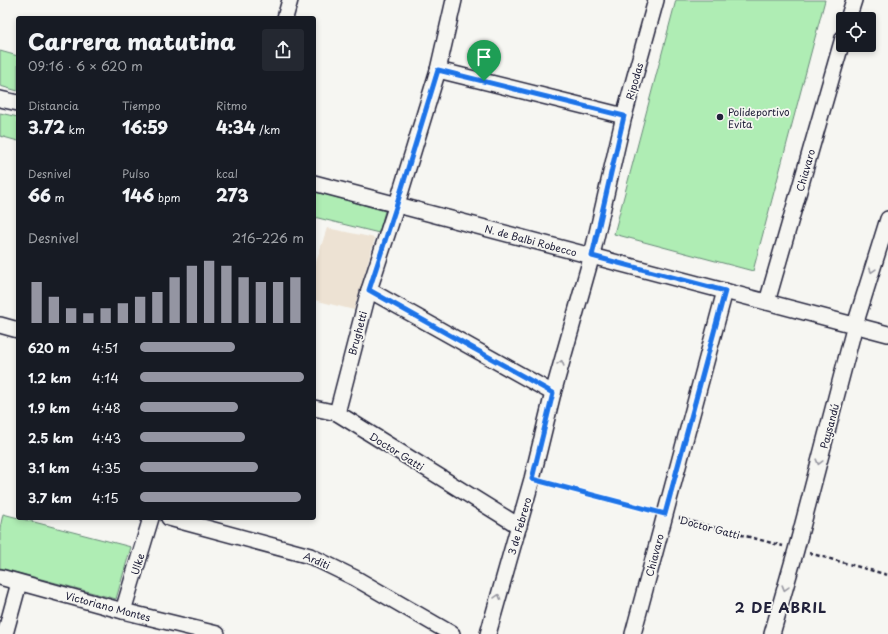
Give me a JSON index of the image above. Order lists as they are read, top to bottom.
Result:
{
  "streets": {
    "street": [
      "Ripodas",
      "Chiavaro",
      "N. de Balbi Robecco",
      "Brughetti",
      "Paysandú",
      "Doctor Gatti",
      "3 de Febrero",
      "Arditi",
      "Ulke",
      "Victoriano Montes"
    ]
  },
  "crossings": [
    ["Ripodas", "N. de Balbi Robecco"],
    ["Ripodas", "3 de Febrero"],
    ["Chiavaro", "N. de Balbi Robecco"],
    ["Chiavaro", "Doctor Gatti"],
    ["N. de Balbi Robecco", "Brughetti"],
    ["N. de Balbi Robecco", "Paysandú"],
    ["N. de Balbi Robecco", "3 de Febrero"],
    ["Brughetti", "Doctor Gatti"],
    ["Paysandú", "Doctor Gatti"],
    ["Doctor Gatti", "3 de Febrero"],
    ["Ulke", "Victoriano Montes"]
  ],
  "one_way": ["Paysandú", "3 de Febrero"],
  "districts": ["2 DE ABRIL"],
  "places": ["Polideportivo Evita"],
  "page": {
    "heading": ["Carrera matutina", "09:16 · 6 × 620 m"],
    "stats": [
      ["Distancia", "3.72 km"],
      ["Tiempo", "16:59"],
      ["Ritmo", "4:34 /km"],
      ["Desnivel", "66 m"],
      ["Pulso", "146 bpm"],
      ["kcal", "273"]
    ],
    "chart": ["Desnivel", "216–226 m"],
    "list": [
      {
        "name": "620 m",
        "note": "4:51"
      },
      {
        "name": "1.2 km",
        "note": "4:14"
      },
      {
        "name": "1.9 km",
        "note": "4:48"
      },
      {
        "name": "2.5 km",
        "note": "4:43"
      },
      {
        "name": "3.1 km",
        "note": "4:35"
      },
      {
        "name": "3.7 km",
        "note": "4:15"
      }
    ]
  }
}
